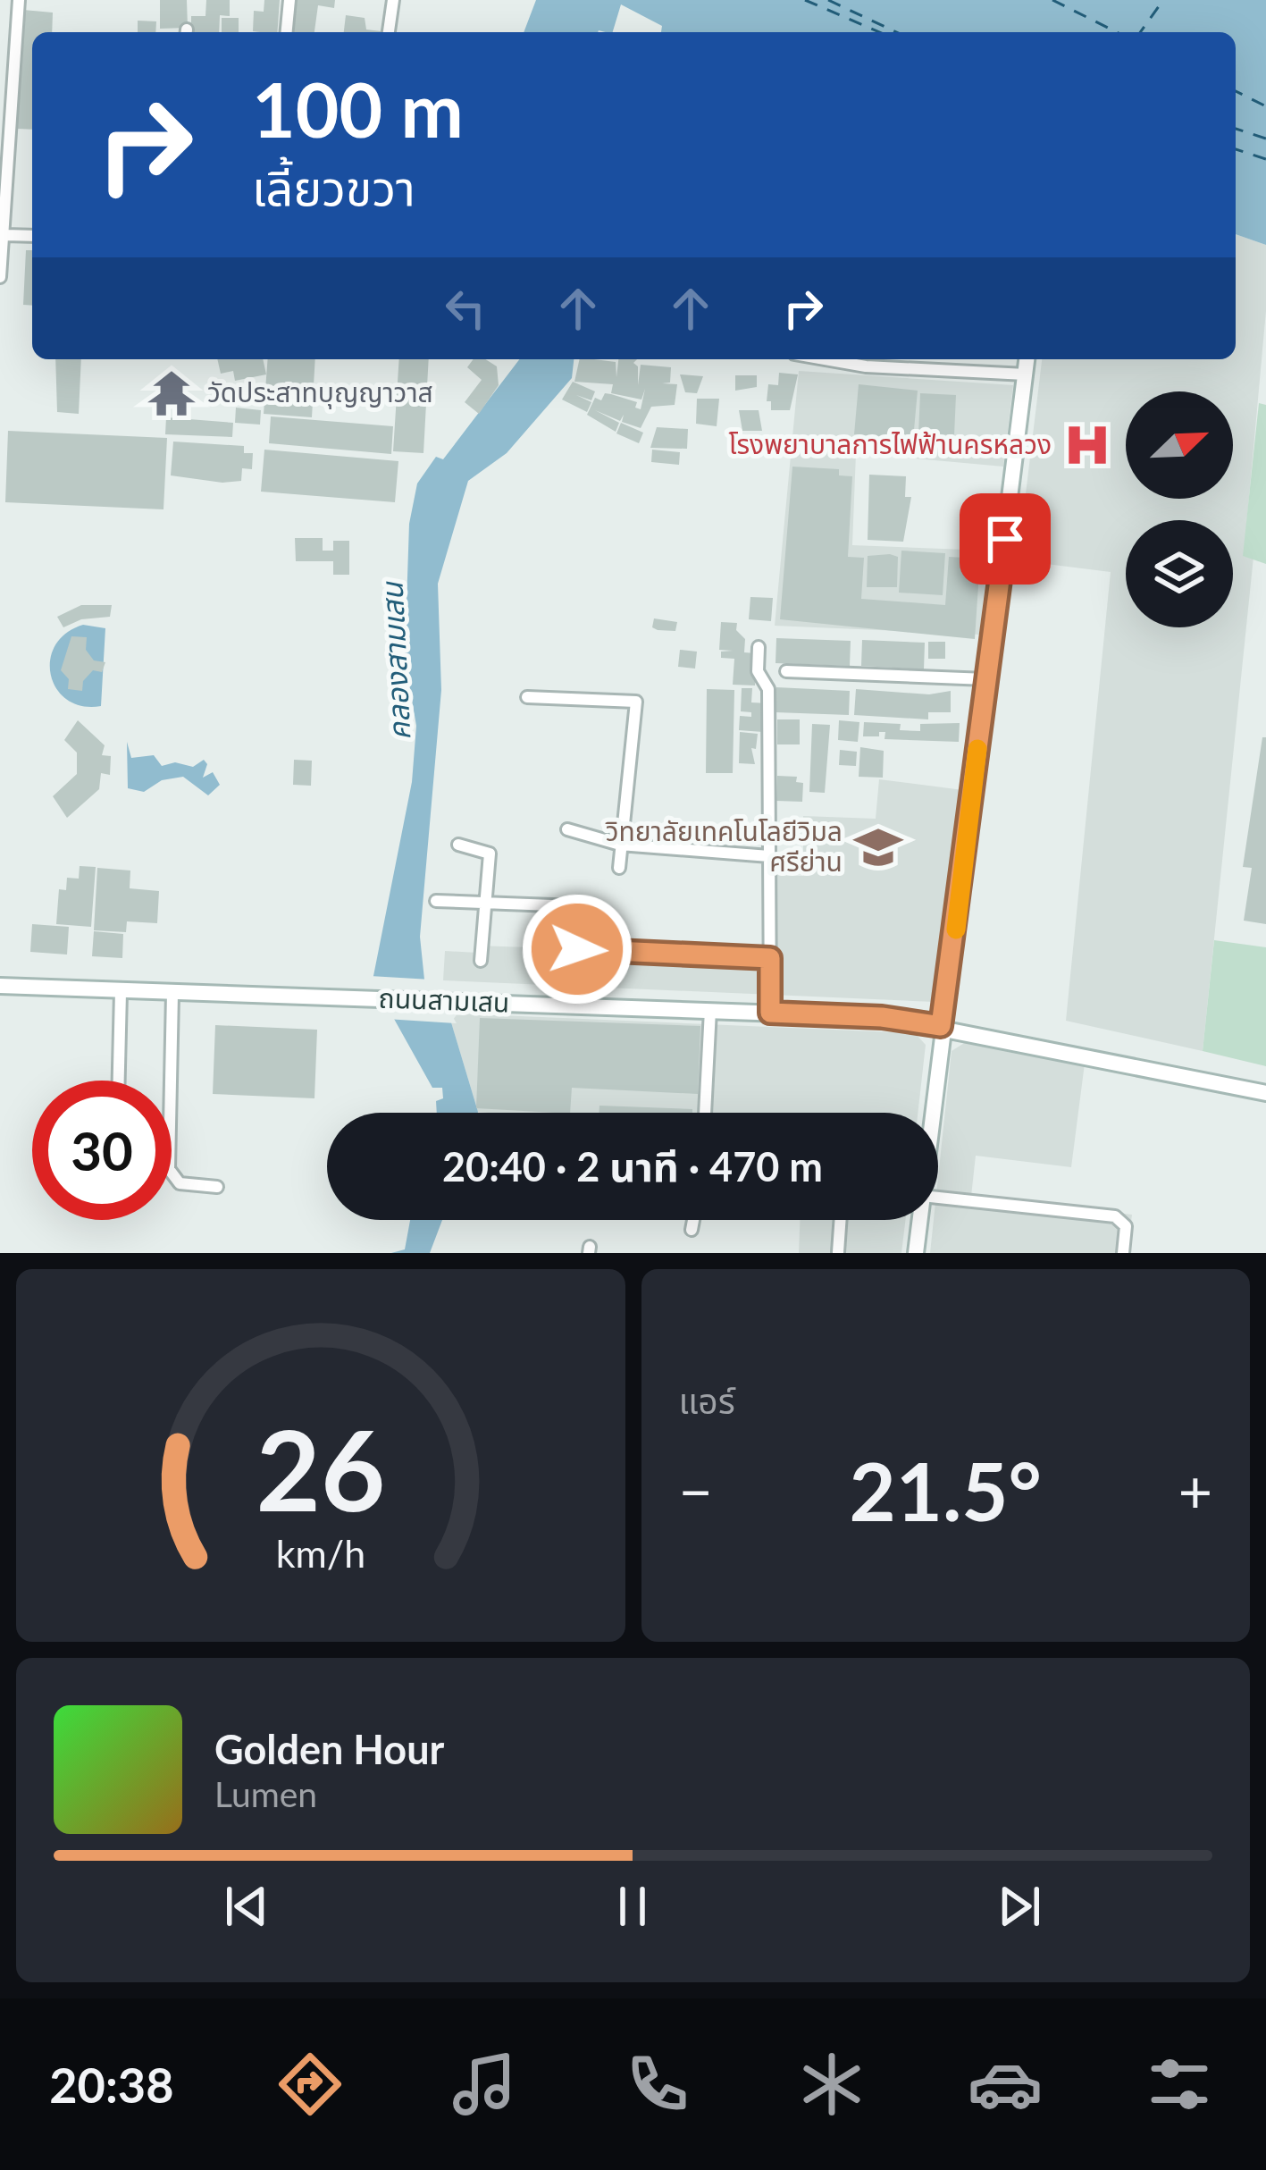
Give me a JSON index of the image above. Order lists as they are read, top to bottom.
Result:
{
  "streets": {
    "main road": ["ถนนสามเสน"]
  },
  "water": ["คลองสามเสน"],
  "places": {
    "temple": ["วัดประสาทบุญญาวาส"],
    "hospital": ["โรงพยาบาลการไฟฟ้านครหลวง"],
    "school or university": ["วิทยาลัยเทคโนโลยีวิมล ศรีย่าน"]
  },
  "north": "top right",
  "page": {
    "turn": ["100 m", "เลี้ยวขวา"],
    "limit": "30",
    "trip": "20:40 · 2 นาที · 470 m",
    "tile": "แอร์",
    "heat": ["−", "21.5°", "+"],
    "song": ["Golden Hour", "Lumen"],
    "tabs": "20:38",
    "gauge": ["26", "km/h"]
  }
}
